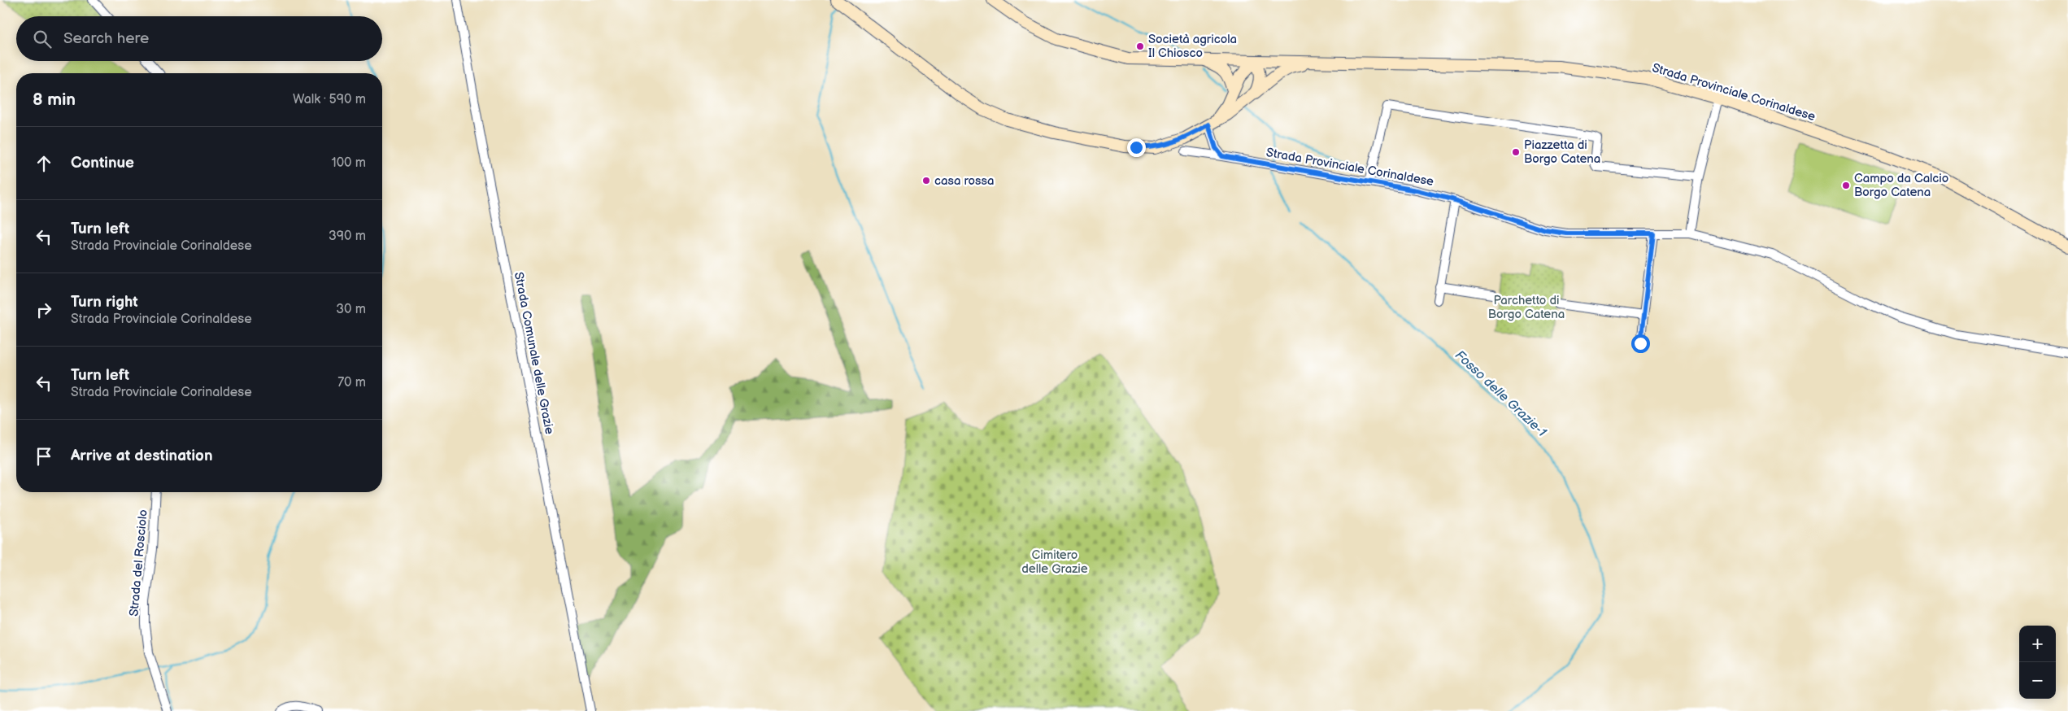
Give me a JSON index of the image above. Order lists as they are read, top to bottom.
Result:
{
  "streets": {
    "main road": ["Strada Provinciale Corinaldese"],
    "street": ["Strada Comunale delle Grazie", "Strada del Rosciolo"]
  },
  "water": ["Fosso delle Grazie-1"],
  "parks": ["Parchetto di Borgo Catena", "Cimitero delle Grazie"],
  "places": [
    "Società agricola Il Chiosco",
    "Piazzetta di Borgo Catena",
    "casa rossa",
    "Campo da Calcio Borgo Catena"
  ],
  "page": {
    "search": "Search here",
    "heading": ["8 min", "Walk · 590 m"],
    "list": [
      ["Continue", "100 m"],
      ["Turn left", "Strada Provinciale Corinaldese", "390 m"],
      ["Turn right", "Strada Provinciale Corinaldese", "30 m"],
      ["Turn left", "Strada Provinciale Corinaldese", "70 m"],
      "Arrive at destination"
    ],
    "map_buttons": ["+", "−"]
  }
}
